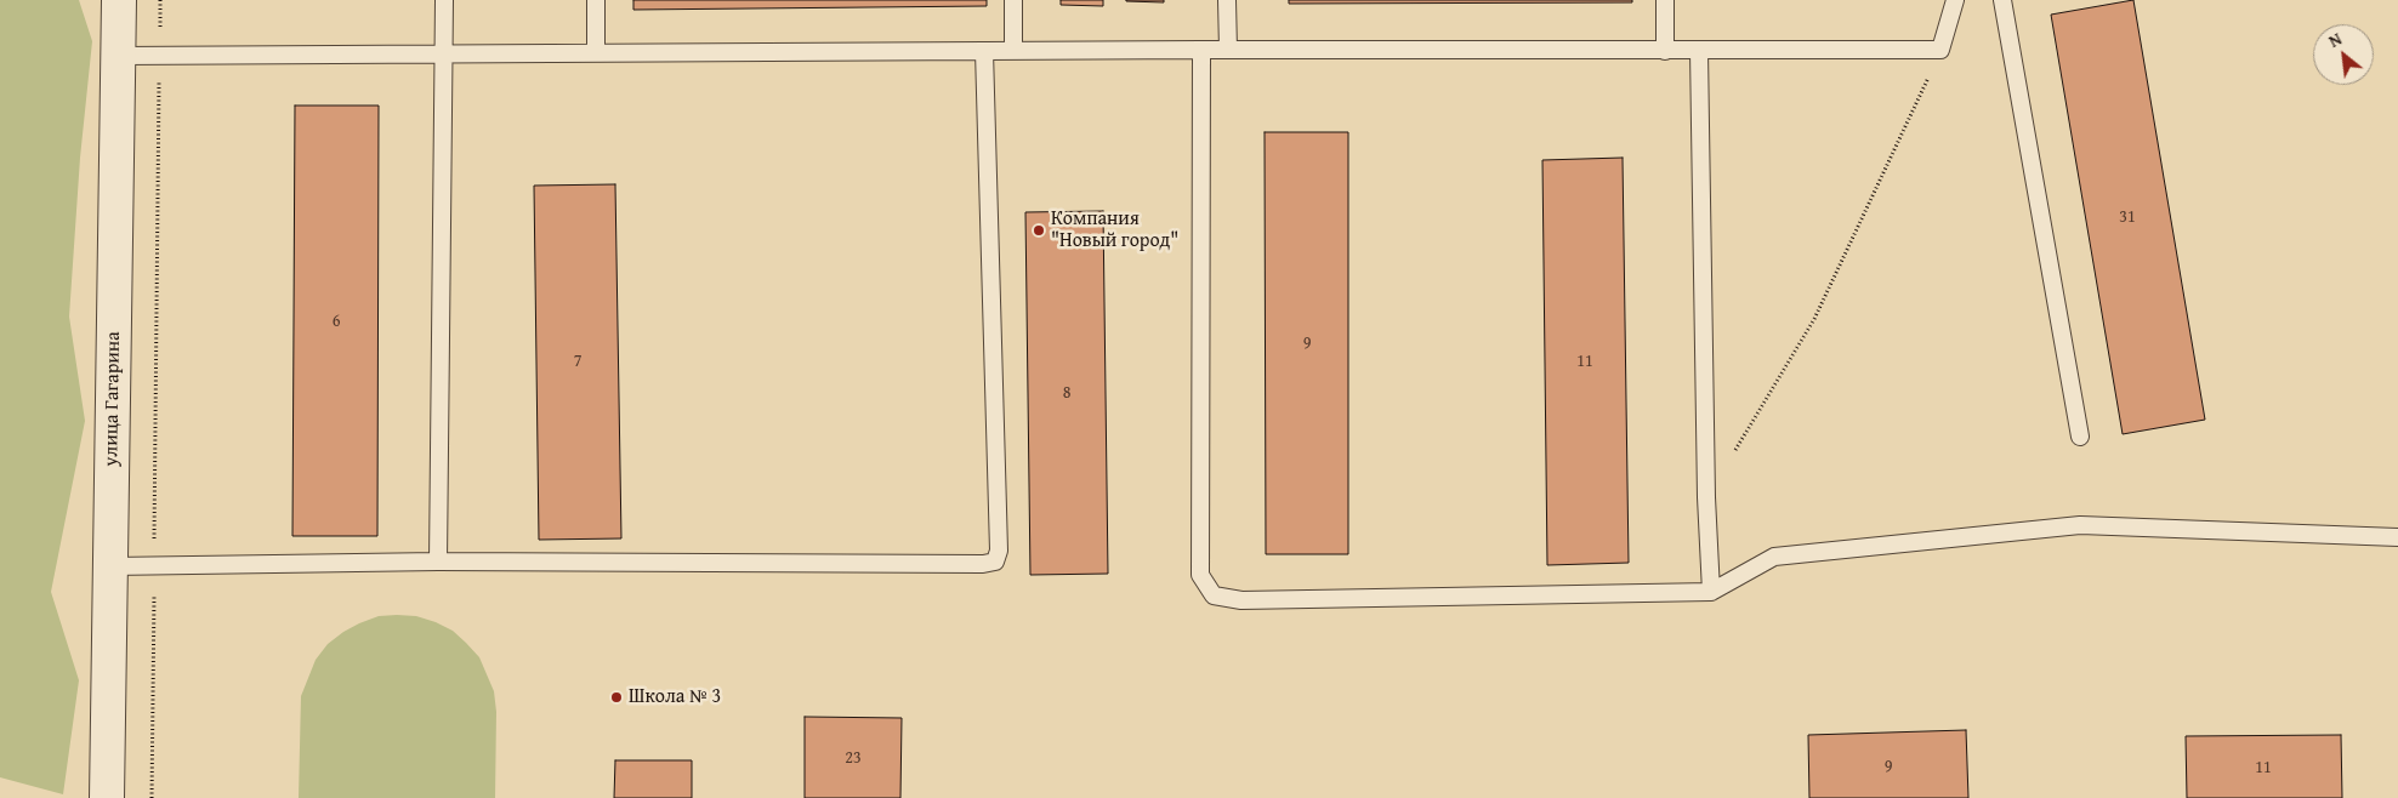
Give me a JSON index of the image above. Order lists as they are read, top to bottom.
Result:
{
  "streets": {
    "street": ["улица Гагарина"]
  },
  "places": ["Компания \"Новый город\"", "Школа № 3"],
  "house_numbers": [
    "31",
    "6",
    "9",
    "7",
    "11",
    "8",
    "23",
    "9",
    "11"
  ],
  "north": "top left"
}
